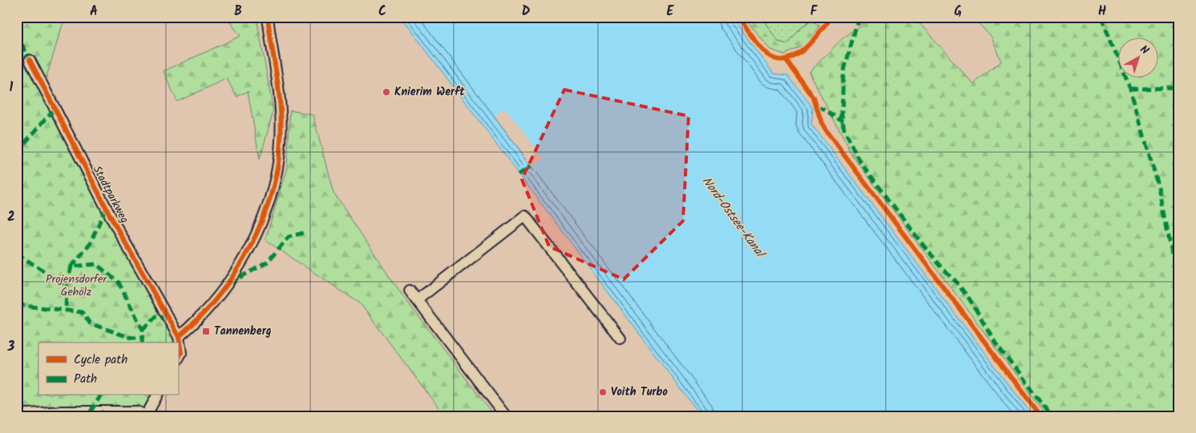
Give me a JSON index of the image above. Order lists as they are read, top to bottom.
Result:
{
  "streets": {
    "street": ["Stadtparkweg"]
  },
  "water": ["Nord-Ostsee-Kanal"],
  "parks": ["Projensdorfer Gehölz"],
  "places": {
    "other": ["Knierim Werft", "Voith Turbo"],
    "transit": ["Tannenberg"]
  },
  "legend": ["Cycle path", "Path"],
  "north": "top right",
  "grid": {
    "columns": [
      "A",
      "B",
      "C",
      "D",
      "E",
      "F",
      "G",
      "H"
    ],
    "rows": ["1", "2", "3"]
  }
}
